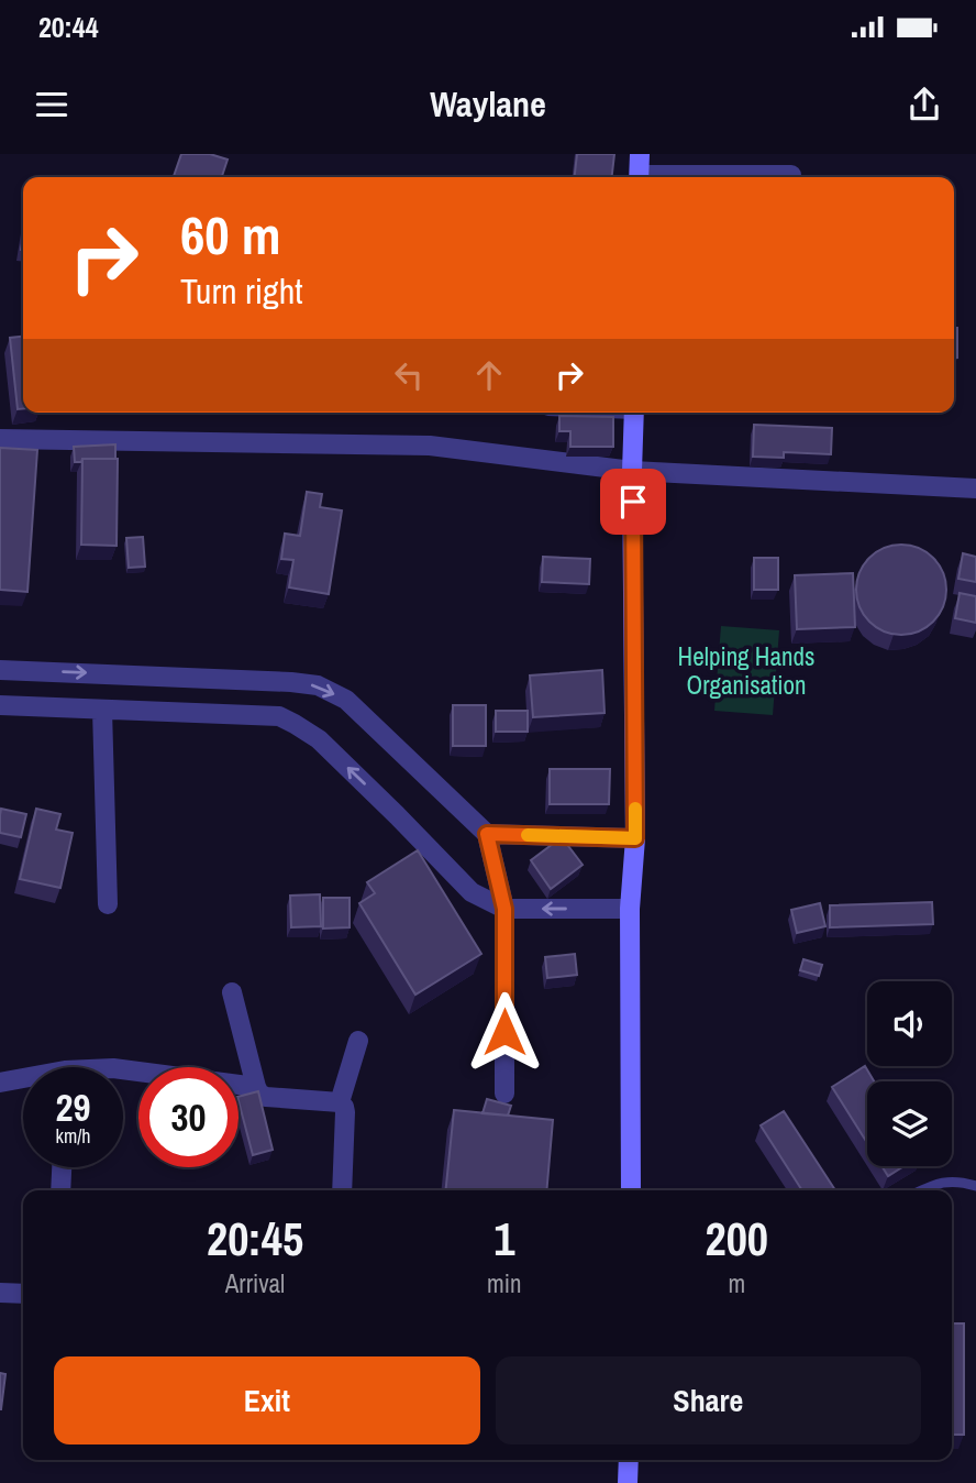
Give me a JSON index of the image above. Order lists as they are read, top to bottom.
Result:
{
  "parks": ["Helping Hands Organisation"],
  "page": {
    "status": "20:44",
    "header": "Waylane",
    "turn": ["60 m", "Turn right"],
    "speed": "29 km/h",
    "limit": "30",
    "eta": [
      "20:45",
      "Arrival",
      "1",
      "min",
      "200",
      "m"
    ],
    "buttons": ["Exit", "Share"]
  }
}
